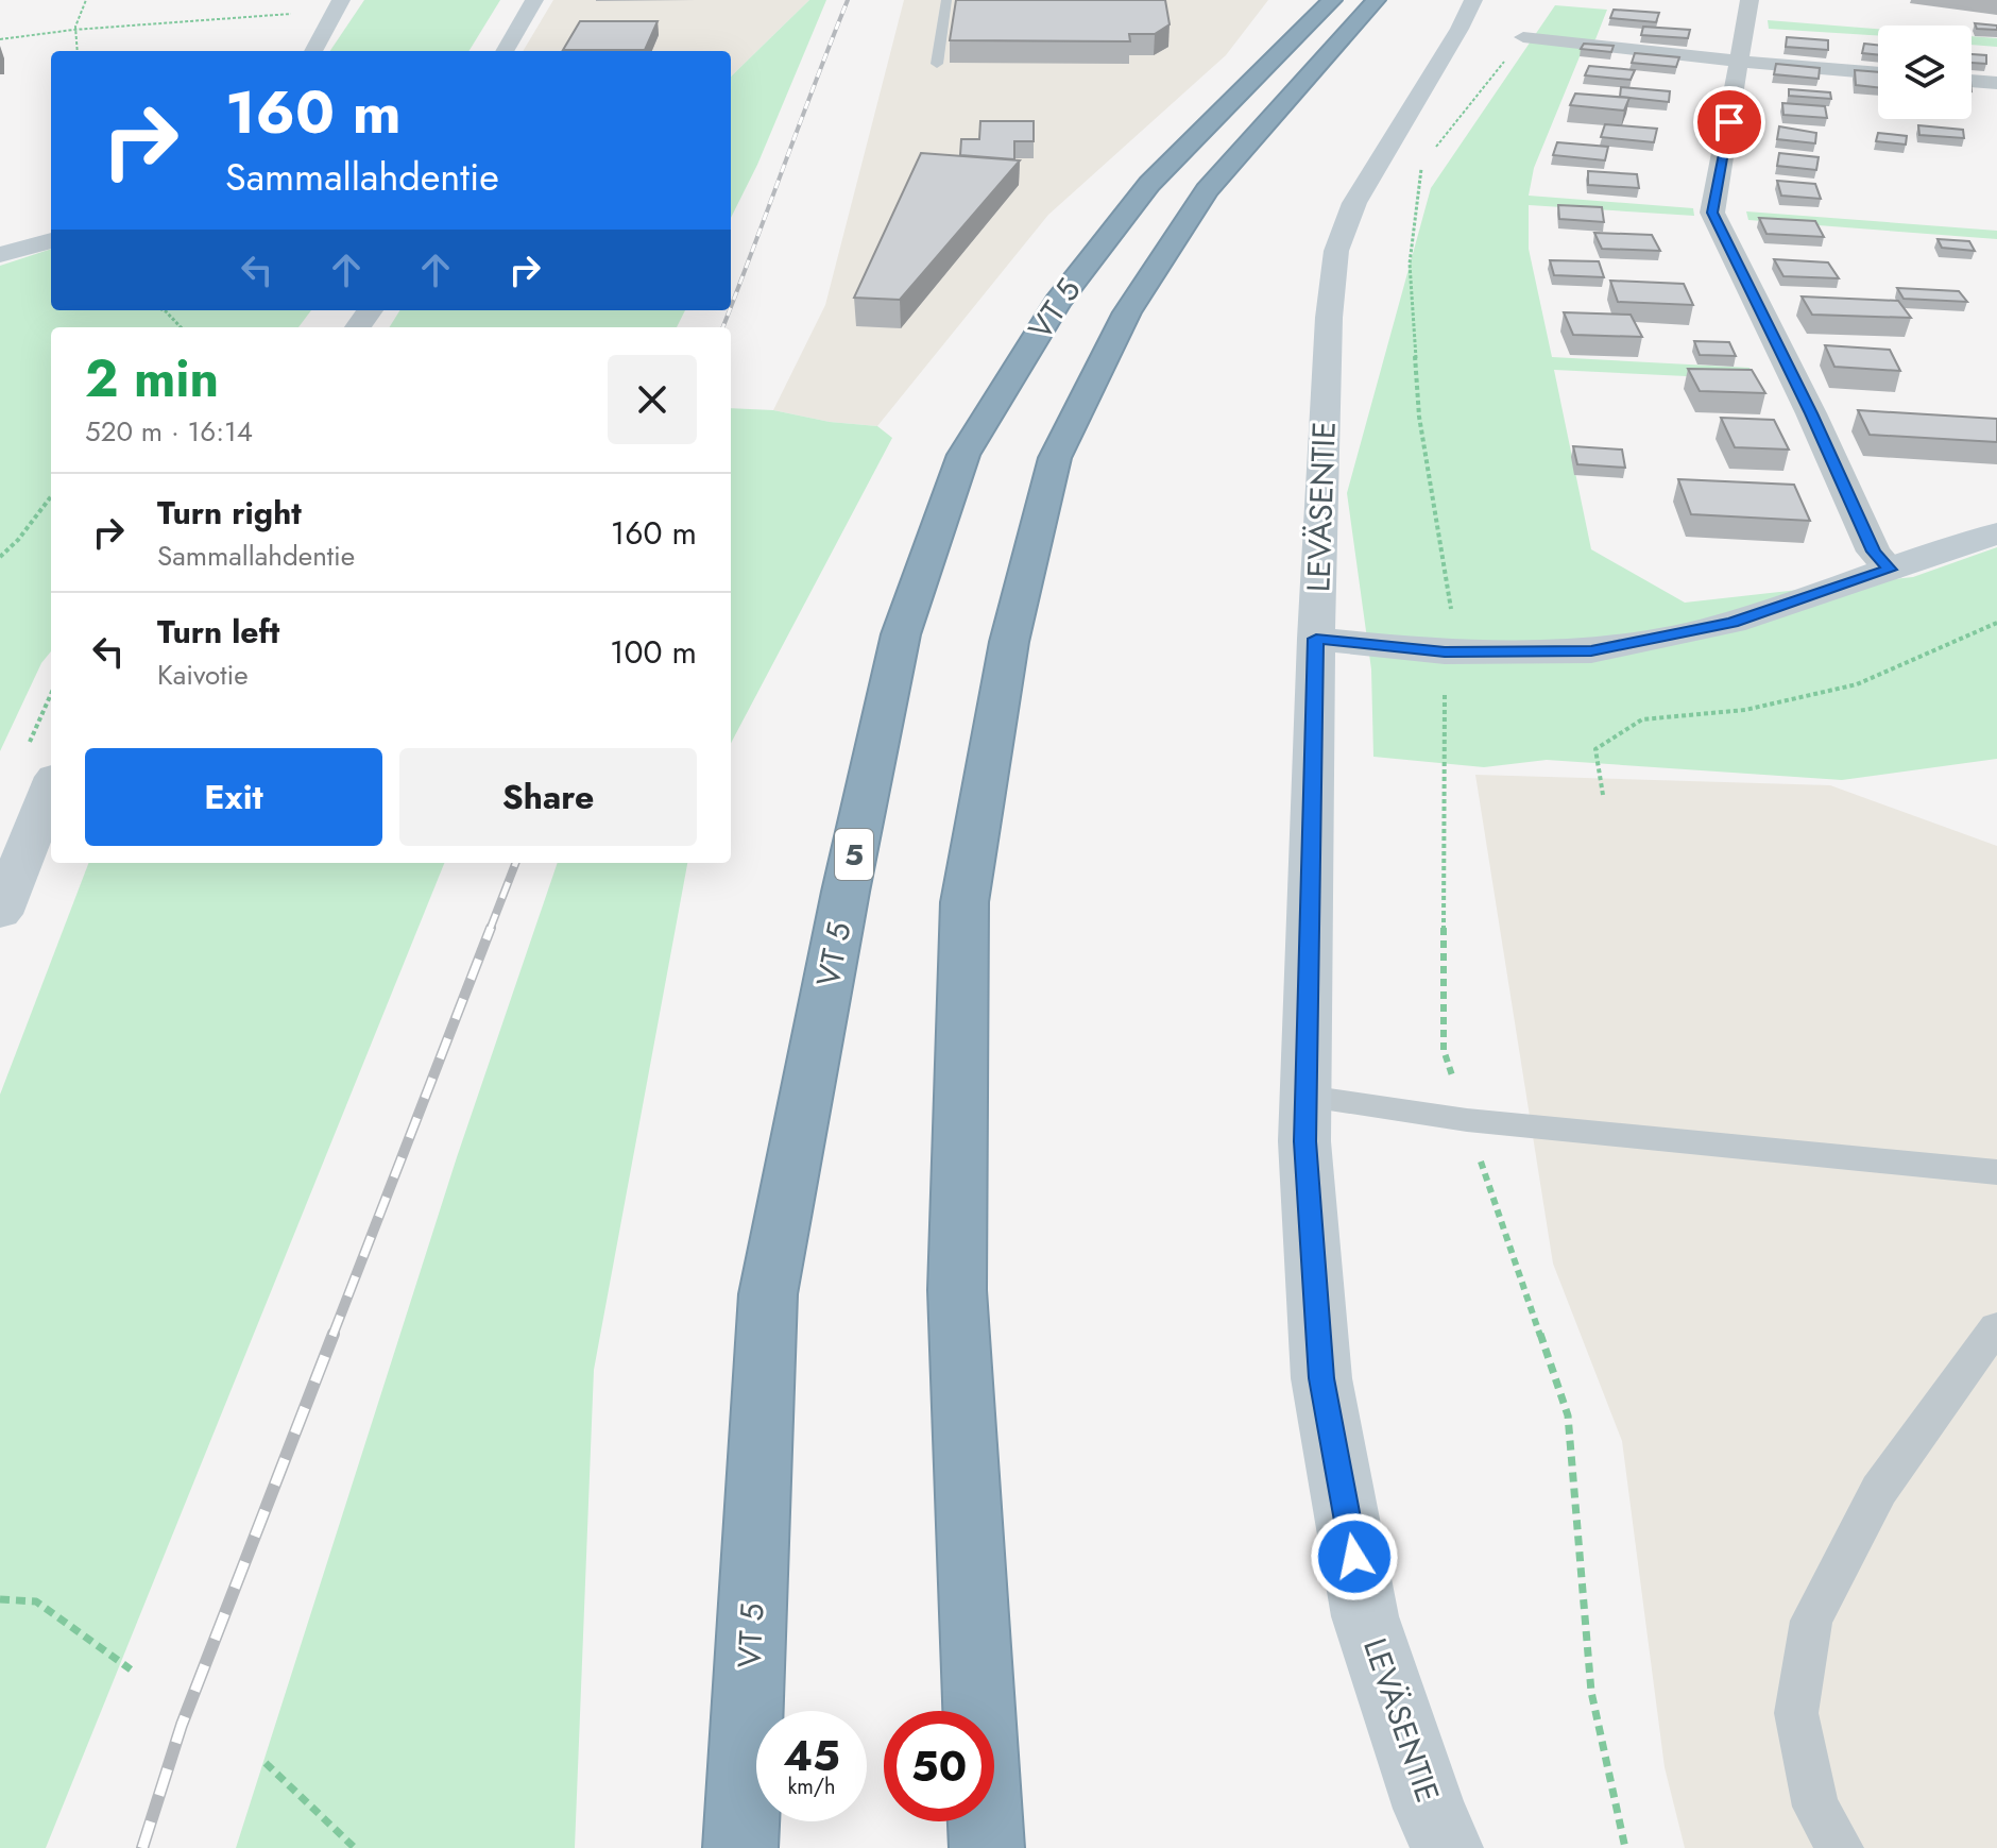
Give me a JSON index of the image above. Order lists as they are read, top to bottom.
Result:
{
  "streets": {
    "highway": ["VT 5", "5"],
    "main road": ["LEVÄSENTIE"]
  },
  "page": {
    "turn": ["160 m", "Sammallahdentie"],
    "heading": ["2 min", "520 m · 16:14"],
    "list": [
      {
        "name": "Turn right",
        "note": "Sammallahdentie",
        "value": "160 m"
      },
      {
        "name": "Turn left",
        "note": "Kaivotie",
        "value": "100 m"
      }
    ],
    "buttons": ["Exit", "Share"],
    "speed": "45 km/h",
    "limit": "50"
  }
}
